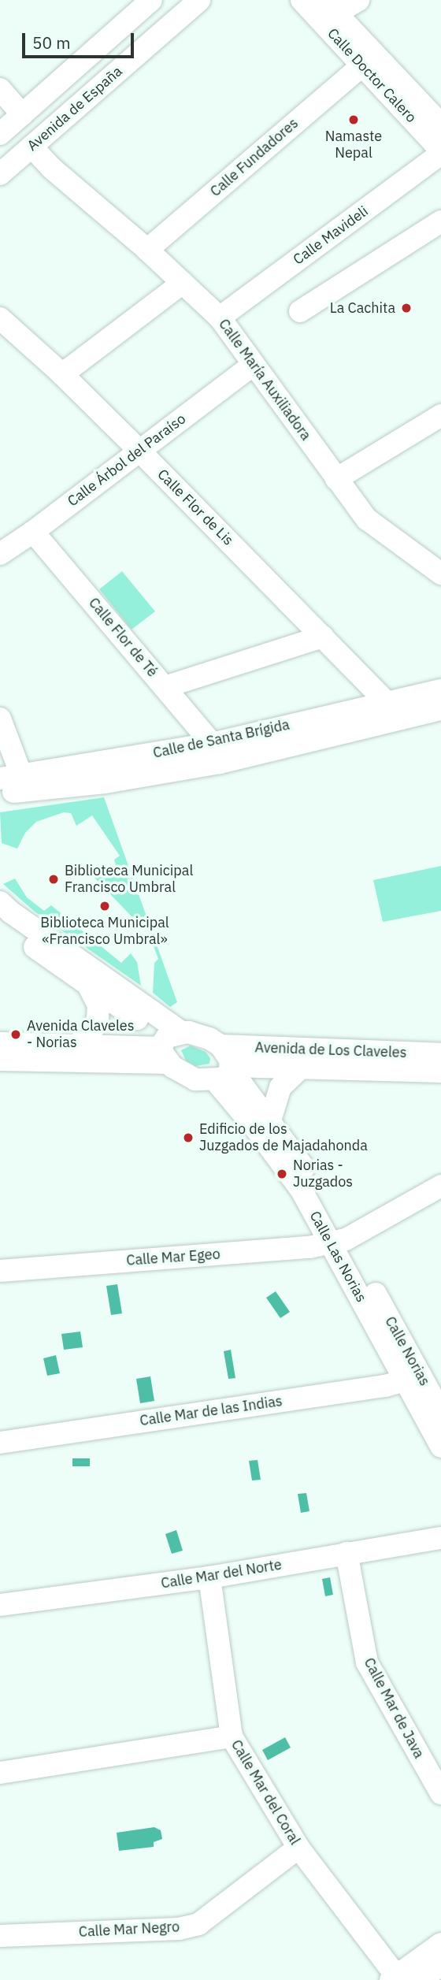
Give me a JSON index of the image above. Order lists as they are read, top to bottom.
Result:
{
  "streets": {
    "street": [
      "Calle Doctor Calero",
      "Avenida de España",
      "Calle Fundadores",
      "Calle Mavideli",
      "Calle María Auxiliadora",
      "Calle Árbol del Paraíso",
      "Calle Flor de Lis",
      "Calle Flor de Té",
      "Calle de Santa Brígida",
      "Avenida de Los Claveles",
      "Calle Las Norias",
      "Calle Mar Egeo",
      "Calle Norias",
      "Calle Mar de las Indias",
      "Calle Mar del Norte",
      "Calle Mar de Java",
      "Calle Mar del Coral",
      "Calle Mar Negro"
    ]
  },
  "crossings": [
    ["Calle Doctor Calero", "Calle Fundadores"],
    ["Calle Doctor Calero", "Calle Mavideli"],
    ["Avenida de España", "Calle María Auxiliadora"],
    ["Calle Fundadores", "Calle María Auxiliadora"],
    ["Calle Mavideli", "Calle María Auxiliadora"],
    ["Calle María Auxiliadora", "Calle Árbol del Paraíso"],
    ["Calle Árbol del Paraíso", "Calle Flor de Lis"],
    ["Calle Árbol del Paraíso", "Calle Flor de Té"],
    ["Calle Flor de Lis", "Calle de Santa Brígida"],
    ["Calle Flor de Té", "Calle de Santa Brígida"],
    ["Avenida de Los Claveles", "Calle Las Norias"],
    ["Avenida de Los Claveles", "Calle Norias"],
    ["Calle Las Norias", "Calle Mar Egeo"],
    ["Calle Las Norias", "Calle Norias"],
    ["Calle Mar Egeo", "Calle Norias"],
    ["Calle Norias", "Calle Mar de las Indias"],
    ["Calle Mar del Norte", "Calle Mar de Java"],
    ["Calle Mar del Norte", "Calle Mar del Coral"],
    ["Calle Mar del Coral", "Calle Mar Negro"]
  ],
  "places": [
    "Namaste Nepal",
    "La Cachita",
    "Biblioteca Municipal Francisco Umbral",
    "Biblioteca Municipal «Francisco Umbral»",
    "Avenida Claveles - Norias",
    "Edificio de los Juzgados de Majadahonda",
    "Norias - Juzgados"
  ],
  "scale_bar": "50 m"
}
